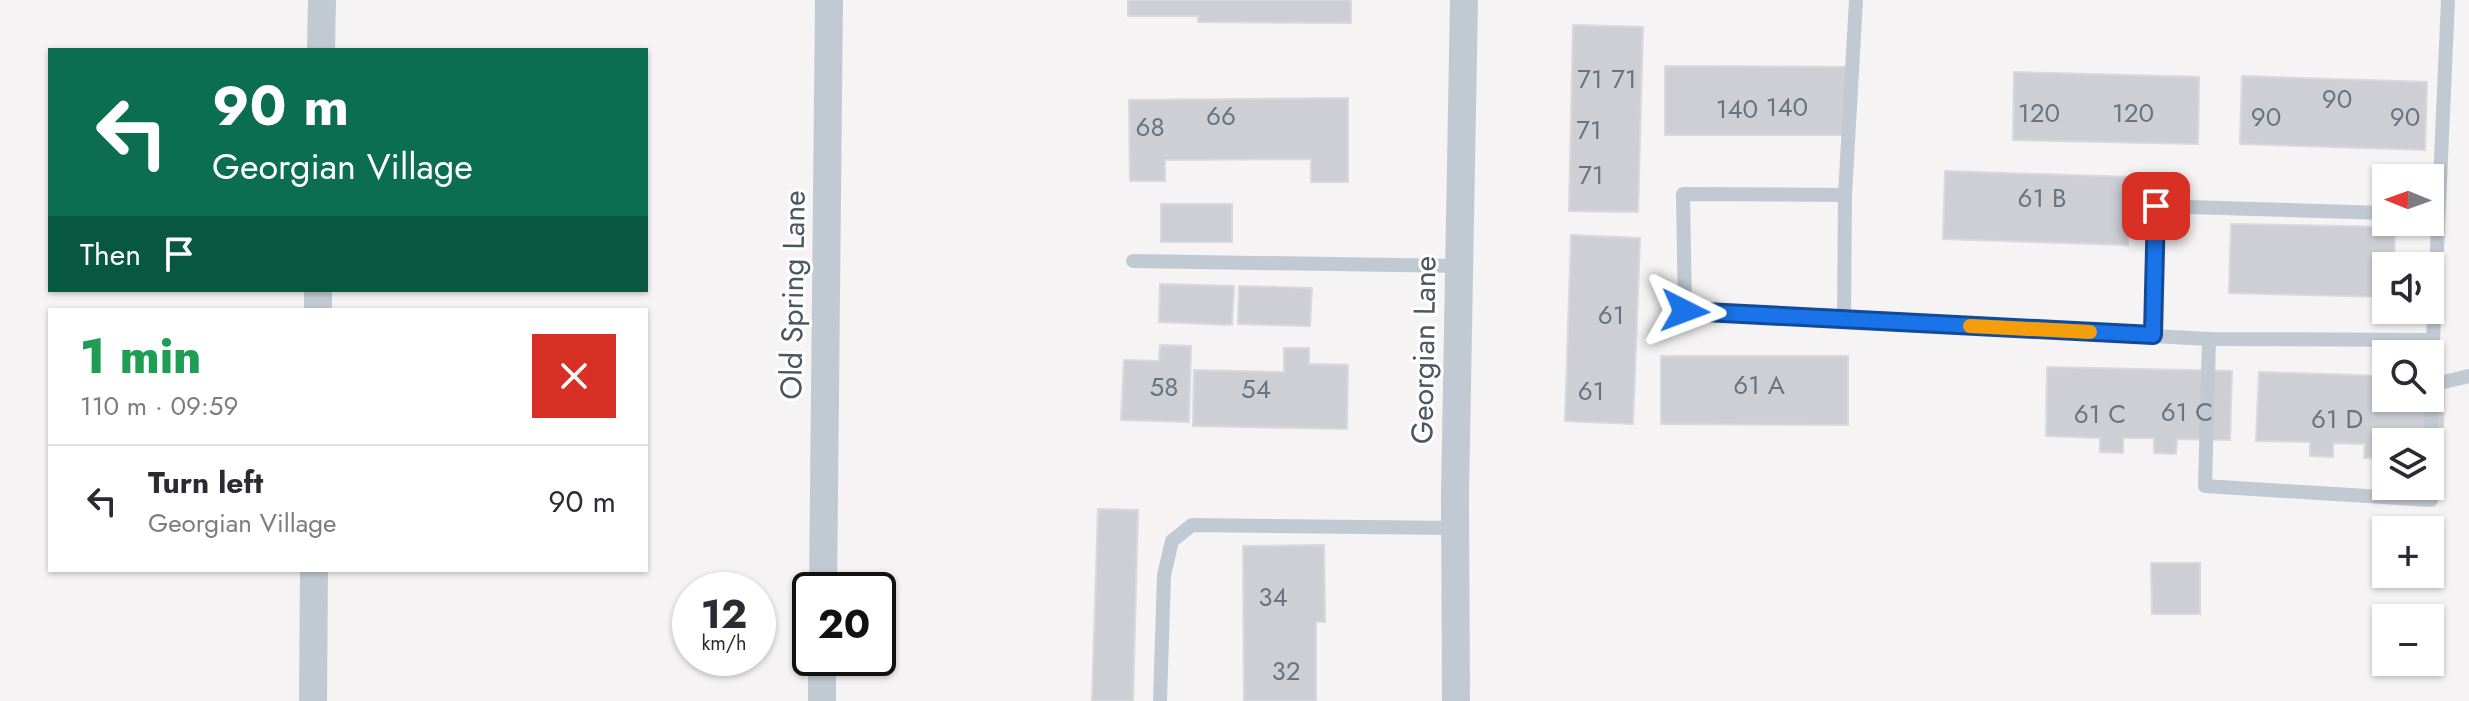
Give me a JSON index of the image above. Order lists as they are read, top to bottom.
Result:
{
  "streets": {
    "street": ["Old Spring Lane", "Georgian Lane"]
  },
  "house_numbers": [
    "71",
    "71",
    "90",
    "140",
    "140",
    "120",
    "120",
    "66",
    "90",
    "90",
    "68",
    "71",
    "71",
    "61 B",
    "61",
    "61 A",
    "58",
    "54",
    "61",
    "61 C",
    "61 C",
    "61 D",
    "34",
    "32"
  ],
  "north": "left",
  "page": {
    "turn": ["90 m", "Georgian Village"],
    "map_buttons": ["+", "−"],
    "then": "Then",
    "heading": ["1 min", "110 m · 09:59"],
    "list": [
      {
        "name": "Turn left",
        "note": "Georgian Village",
        "value": "90 m"
      }
    ],
    "speed": "12 km/h",
    "limit": "20"
  }
}
